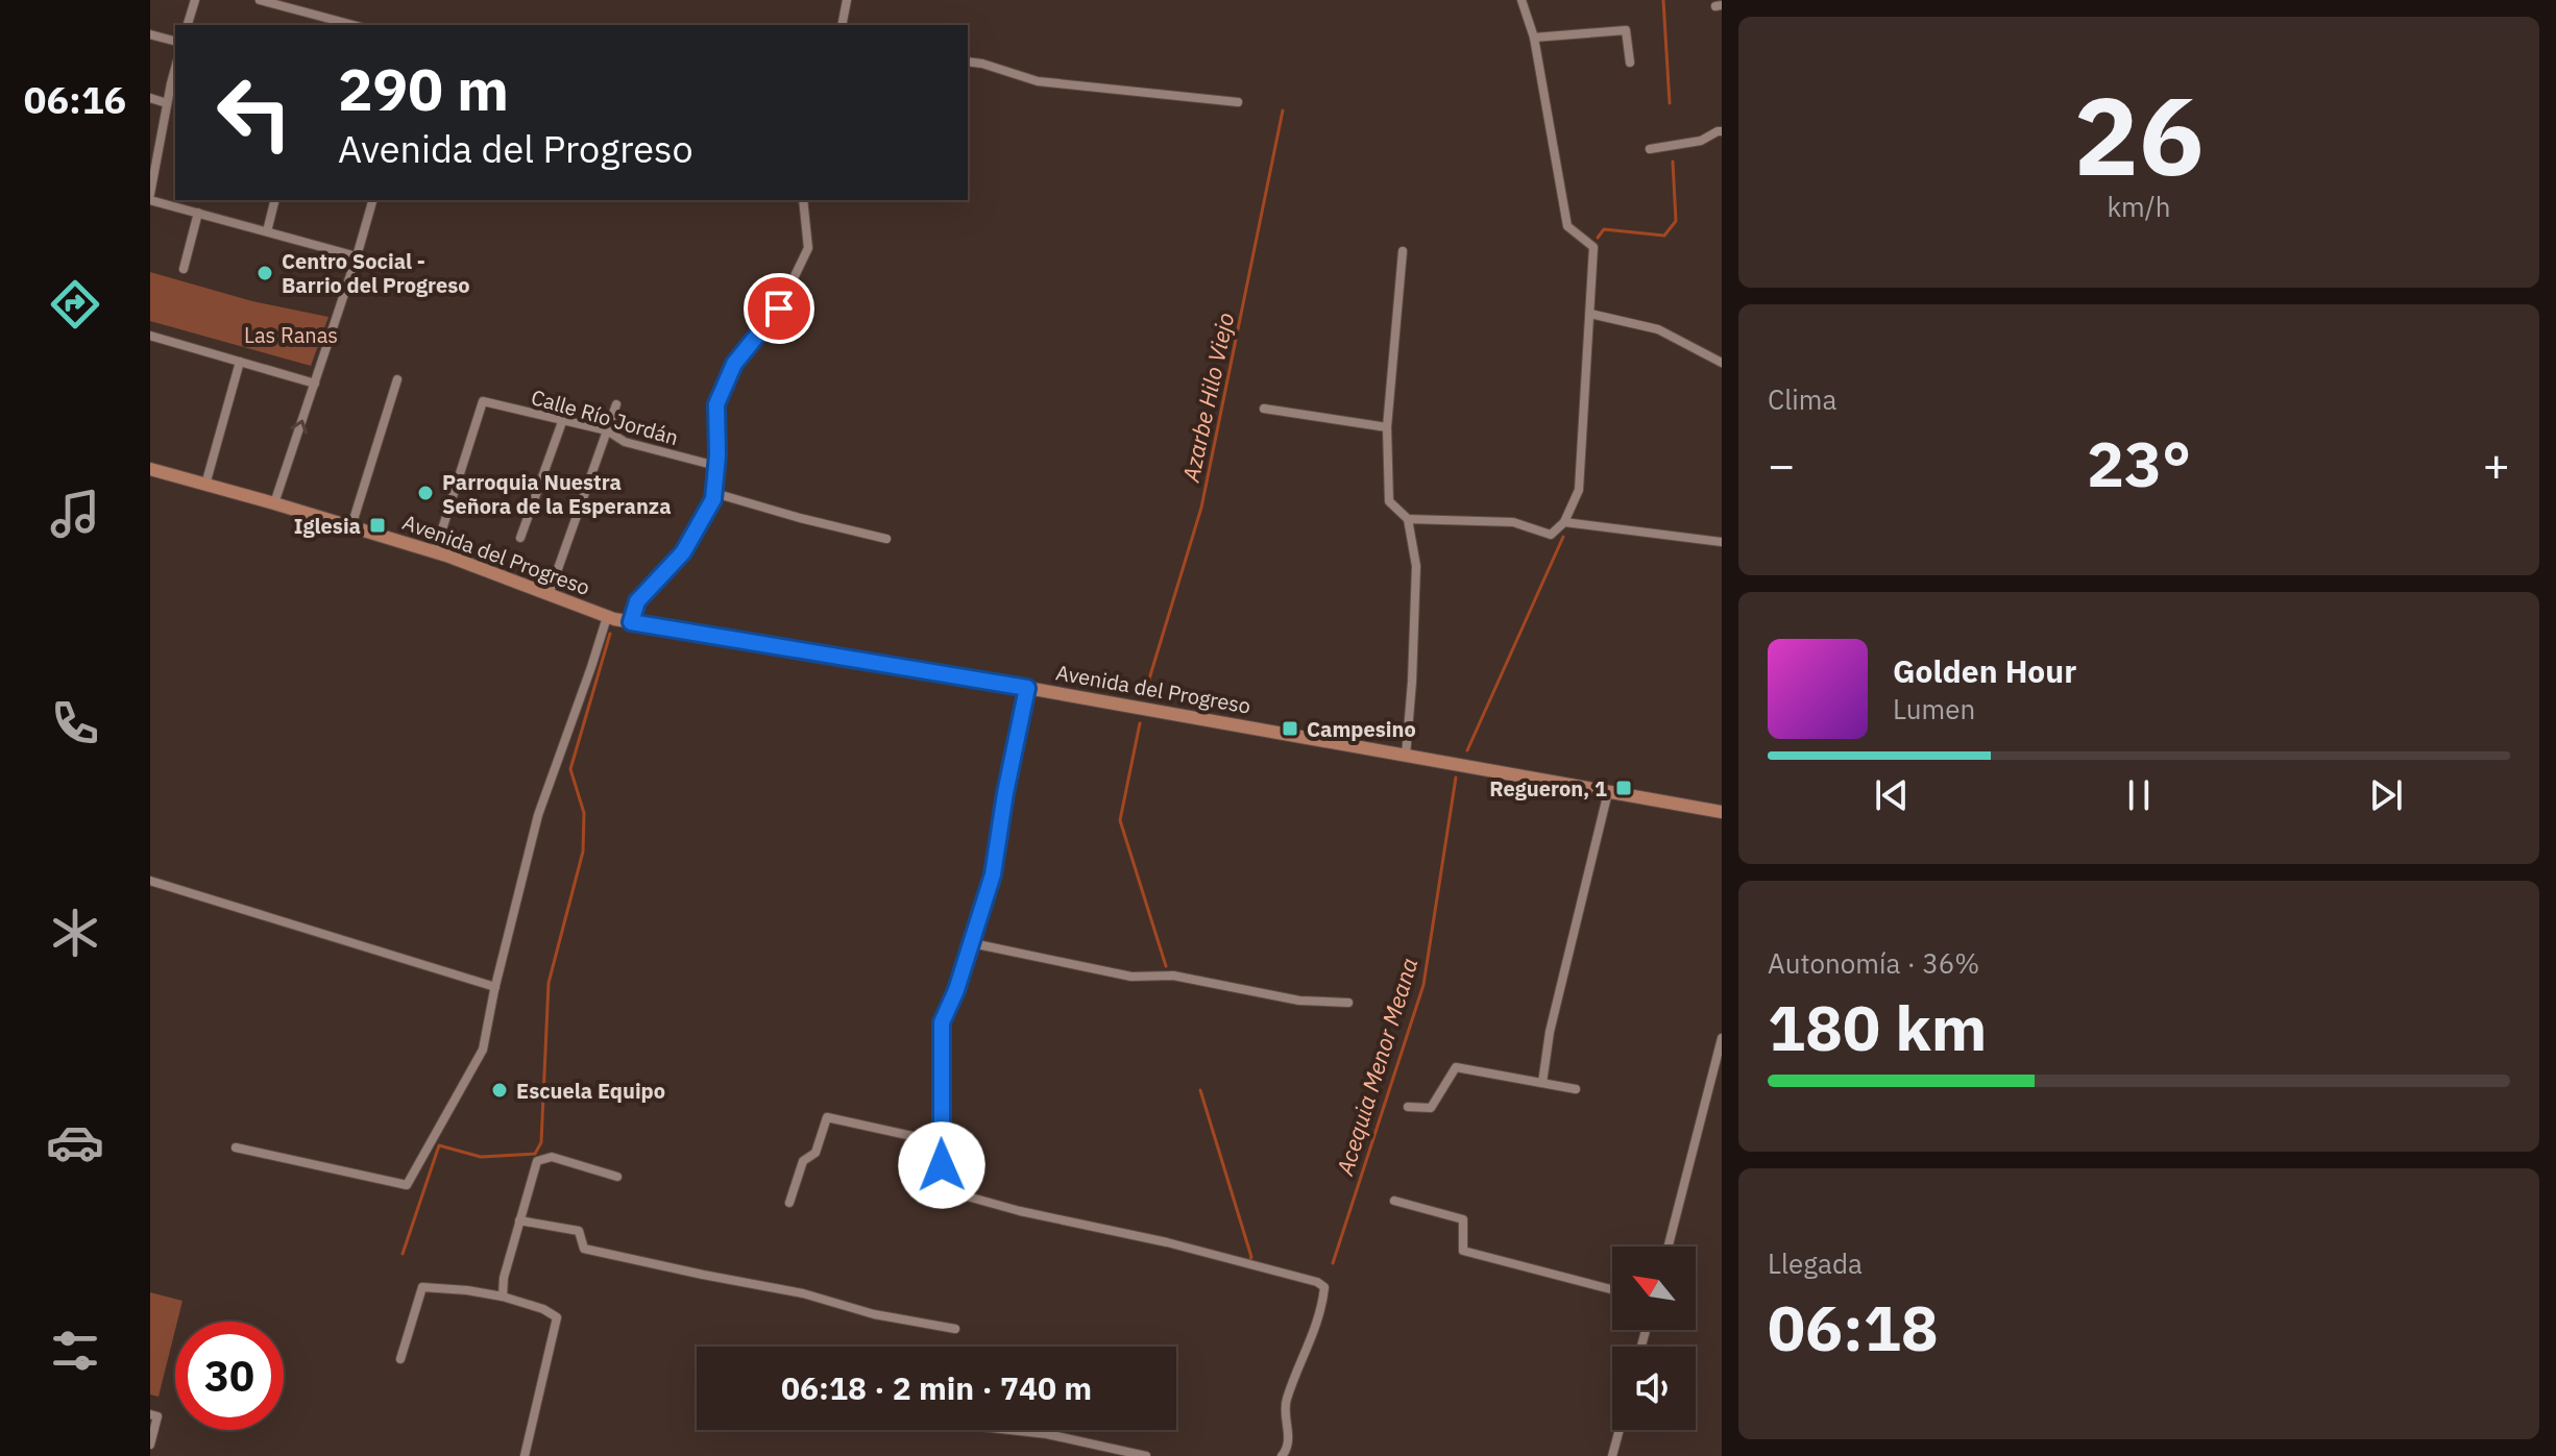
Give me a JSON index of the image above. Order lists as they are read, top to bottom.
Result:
{
  "streets": {
    "main road": ["Avenida del Progreso"],
    "street": ["Calle Río Jordán"]
  },
  "crossings": [
    ["Calle Río Jordán", "Avenida del Progreso"]
  ],
  "water": ["Azarbe Hilo Viejo", "Acequia Menor Meana"],
  "parks": ["Las Ranas"],
  "places": {
    "other": ["Centro Social - Barrio del Progreso", "Parroquia Nuestra Señora de la Esperanza", "Escuela Equipo"],
    "transit": ["Iglesia", "Campesino", "Regueron, 1"]
  },
  "north": "top left",
  "page": {
    "tabs": "06:16",
    "tile": [
      ["26", "km/h"],
      "Clima",
      ["Autonomía · 36%", "180 km"],
      ["Llegada", "06:18"]
    ],
    "turn": ["290 m", "Avenida del Progreso"],
    "heat": ["−", "23°", "+"],
    "song": ["Golden Hour", "Lumen"],
    "limit": "30",
    "trip": "06:18 · 2 min · 740 m"
  }
}
